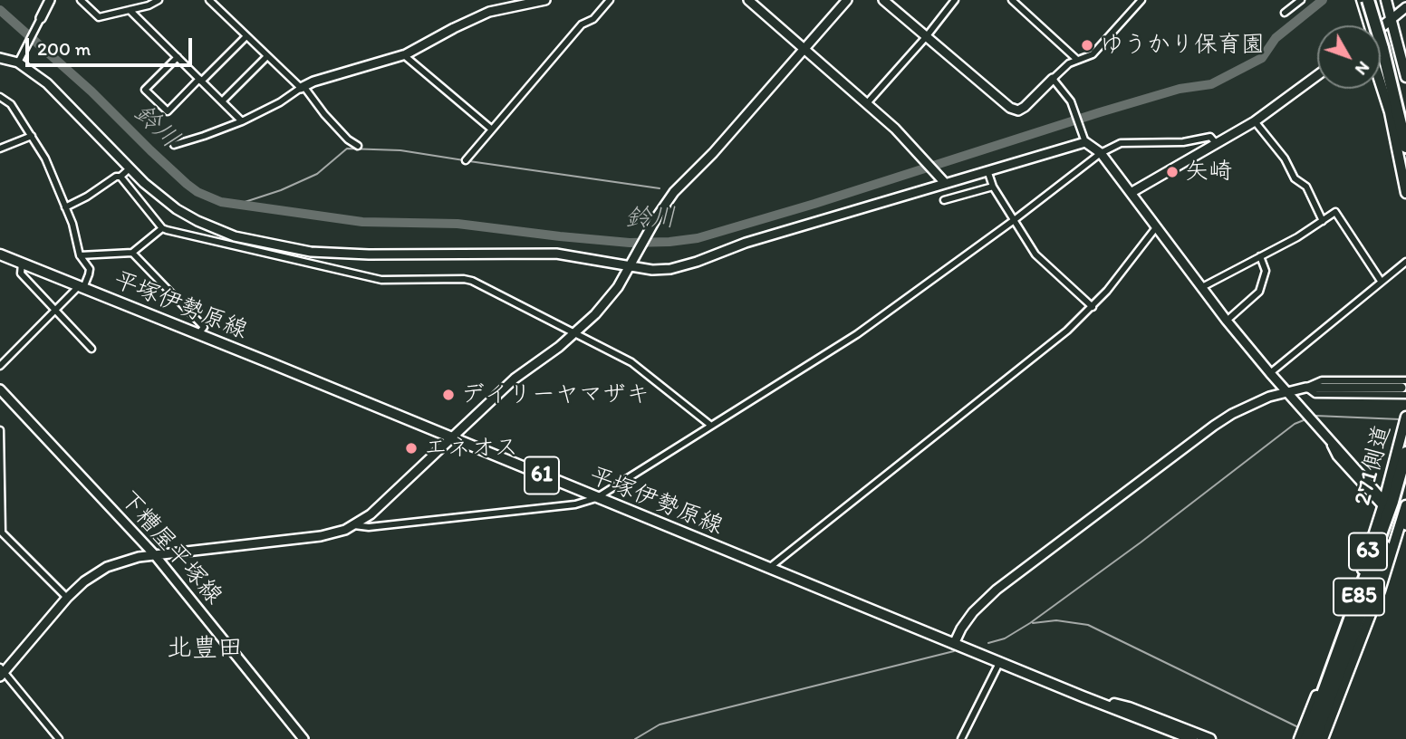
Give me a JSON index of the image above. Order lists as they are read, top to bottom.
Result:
{
  "streets": {
    "highway": ["E85"],
    "main road": [
      "平塚伊勢原線",
      "271側道",
      "61",
      "63"
    ],
    "street": ["下糟屋平塚線"]
  },
  "districts": ["北豊田"],
  "water": ["鈴川"],
  "places": [
    "ゆうかり保育園",
    "矢崎",
    "デイリーヤマザキ",
    "エネオス"
  ],
  "scale_bar": "200 m",
  "north": "bottom right"
}
